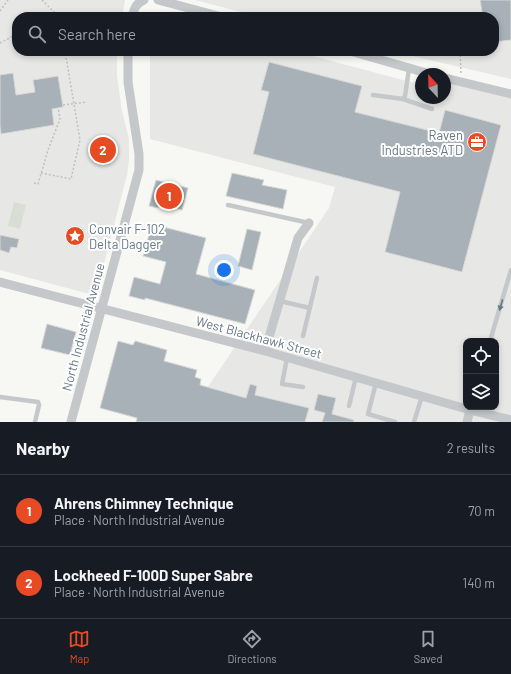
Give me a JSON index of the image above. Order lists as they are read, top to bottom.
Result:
{
  "streets": {
    "street": ["North Industrial Avenue", "West Blackhawk Street"]
  },
  "crossings": [
    ["North Industrial Avenue", "West Blackhawk Street"]
  ],
  "places": {
    "office": ["Raven Industries ATD"],
    "place": ["Convair F-102 Delta Dagger"]
  },
  "north": "top",
  "page": {
    "search": "Search here",
    "pins": ["2", "1"],
    "heading": ["Nearby", "2 results"],
    "list": [
      {
        "mark": "1",
        "name": "Ahrens Chimney Technique",
        "note": "Place · North Industrial Avenue",
        "value": "70 m"
      },
      {
        "mark": "2",
        "name": "Lockheed F-100D Super Sabre",
        "note": "Place · North Industrial Avenue",
        "value": "140 m"
      }
    ],
    "nav": ["Map", "Directions", "Saved"]
  }
}
